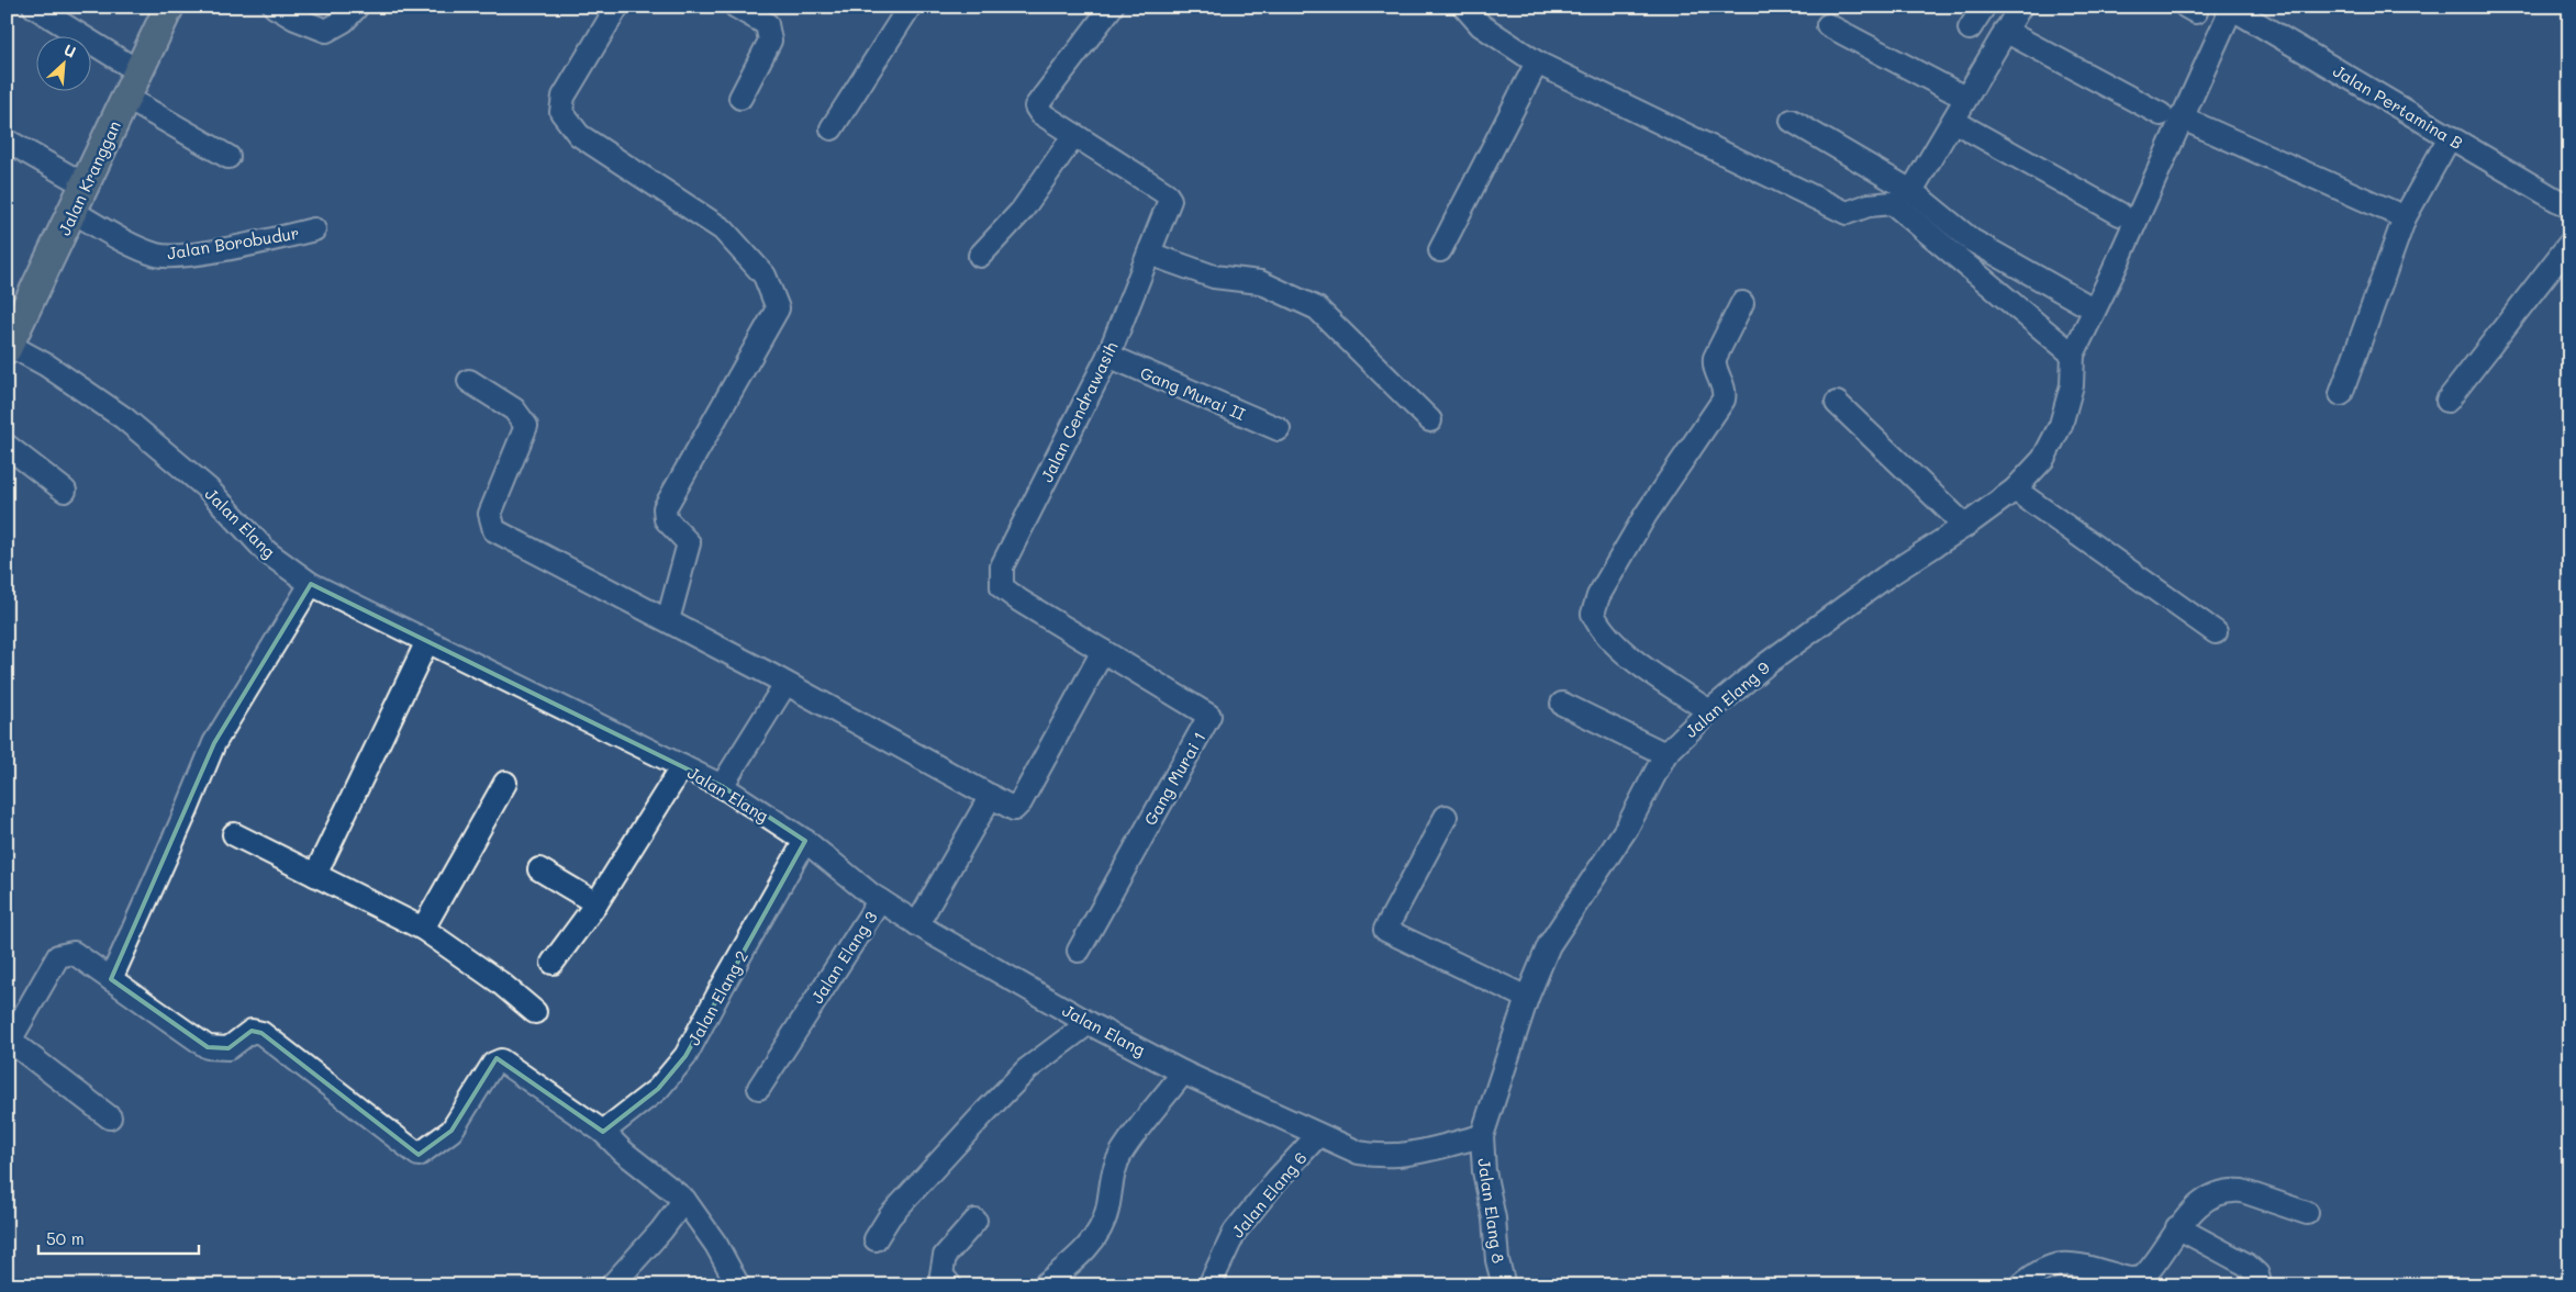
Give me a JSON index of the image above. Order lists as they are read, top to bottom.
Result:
{
  "streets": {
    "main road": ["Jalan Kranggan"],
    "street": [
      "Jalan Pertamina B",
      "Jalan Borobudur",
      "Gang Murai II",
      "Jalan Cendrawasih",
      "Jalan Elang",
      "Jalan Elang 9",
      "Gang Murai 1",
      "Jalan Elang 3",
      "Jalan Elang 2",
      "Jalan Elang 6",
      "Jalan Elang 8"
    ]
  },
  "crossings": [
    ["Jalan Kranggan", "Jalan Borobudur"],
    ["Jalan Kranggan", "Jalan Elang"],
    ["Gang Murai II", "Jalan Cendrawasih"],
    ["Jalan Cendrawasih", "Gang Murai 1"],
    ["Jalan Elang", "Jalan Elang 9"],
    ["Jalan Elang", "Jalan Elang 3"],
    ["Jalan Elang", "Jalan Elang 2"],
    ["Jalan Elang", "Jalan Elang 6"],
    ["Jalan Elang", "Jalan Elang 8"],
    ["Jalan Elang 9", "Jalan Elang 8"]
  ],
  "scale_bar": "50 m",
  "north": "top right"
}
